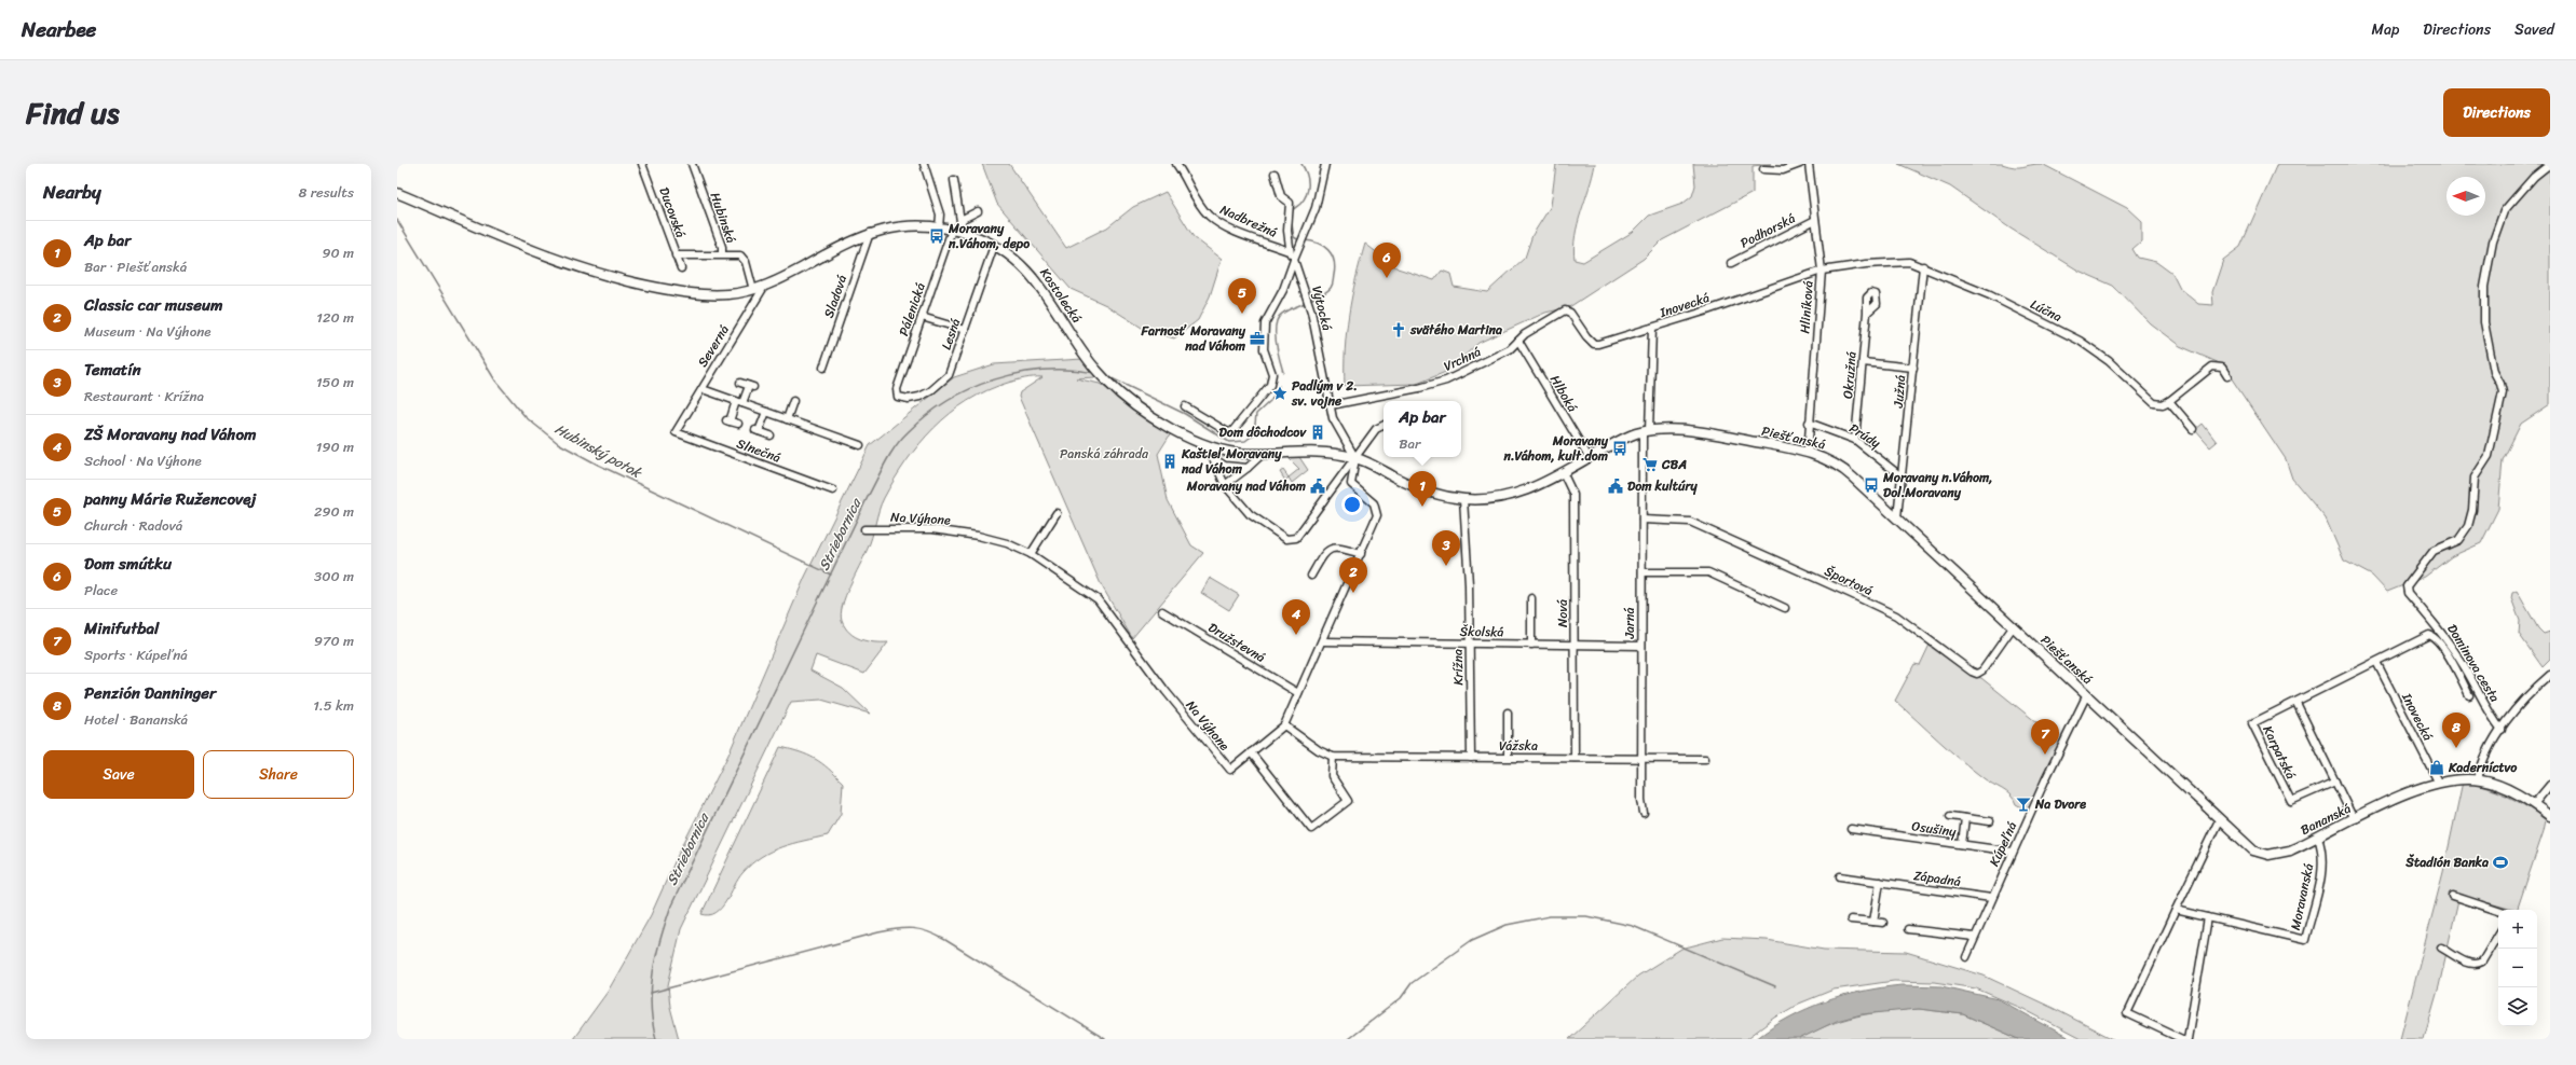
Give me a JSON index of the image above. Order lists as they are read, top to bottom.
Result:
{
  "streets": {
    "main road": ["Kostolecká", "Piešťanská", "Bananská"],
    "street": [
      "Ducovská",
      "Hubinská",
      "Nadbrežná",
      "Podhorská",
      "Sladová",
      "Inovecká",
      "Hliníková",
      "Výtocká",
      "Pálenická",
      "Lúčna",
      "Lesná",
      "Severná",
      "Vrchná",
      "Okružná",
      "Južná",
      "Hlboká",
      "Prúdy",
      "Slnečná",
      "Na Výhone",
      "Športová",
      "Nová",
      "Jarná",
      "Školská",
      "Družstevná",
      "Dominova cesta",
      "Krížna",
      "Vážska",
      "Karpatská",
      "Osušiny",
      "Kúpeľná",
      "Západná",
      "Moravanská"
    ]
  },
  "crossings": [
    ["Ducovská", "Hubinská"],
    ["Nadbrežná", "Výtocká"],
    ["Podhorská", "Hliníková"],
    ["Kostolecká", "Sladová"],
    ["Kostolecká", "Pálenická"],
    ["Kostolecká", "Lesná"],
    ["Inovecká", "Hliníková"],
    ["Inovecká", "Lúčna"],
    ["Inovecká", "Vrchná"],
    ["Inovecká", "Piešťanská"],
    ["Inovecká", "Jarná"],
    ["Inovecká", "Bananská"],
    ["Hliníková", "Lúčna"],
    ["Hliníková", "Prúdy"],
    ["Hliníková", "Piešťanská"],
    ["Výtocká", "Vrchná"],
    ["Výtocká", "Piešťanská"],
    ["Výtocká", "Na Výhone"],
    ["Pálenická", "Lesná"],
    ["Lúčna", "Južná"],
    ["Severná", "Slnečná"],
    ["Vrchná", "Hlboká"],
    ["Okružná", "Prúdy"],
    ["Južná", "Prúdy"],
    ["Južná", "Piešťanská"],
    ["Hlboká", "Piešťanská"],
    ["Piešťanská", "Na Výhone"],
    ["Piešťanská", "Športová"],
    ["Piešťanská", "Nová"],
    ["Piešťanská", "Jarná"],
    ["Piešťanská", "Krížna"],
    ["Piešťanská", "Bananská"],
    ["Piešťanská", "Kúpeľná"],
    ["Na Výhone", "Školská"],
    ["Na Výhone", "Družstevná"],
    ["Na Výhone", "Vážska"],
    ["Športová", "Jarná"],
    ["Nová", "Školská"],
    ["Nová", "Vážska"],
    ["Jarná", "Školská"],
    ["Jarná", "Vážska"],
    ["Školská", "Krížna"],
    ["Krížna", "Vážska"],
    ["Bananská", "Moravanská"],
    ["Osušiny", "Kúpeľná"],
    ["Kúpeľná", "Západná"]
  ],
  "water": ["Hubinský potok", "Striebornica"],
  "parks": ["Panská záhrada"],
  "places": {
    "bus stop": ["Moravany n.Váhom, depo", "Moravany n.Váhom, kult.dom", "Moravany n.Váhom, Dol.Moravany"],
    "church": ["svätého Martina"],
    "office": ["Farnosť Moravany nad Váhom"],
    "place": ["Padlým v 2. sv. vojne"],
    "building": ["Dom dôchodcov", "Kaštieľ Moravany nad Váhom"],
    "supermarket": ["CBA"],
    "public building": ["Moravany nad Váhom", "Dom kultúry"],
    "shop": ["Kaderníctvo"],
    "bar": ["Na Dvore"],
    "sports": ["Štadión Banka"]
  },
  "north": "left",
  "page": {
    "header": "Nearbee",
    "nav": ["Map", "Directions", "Saved"],
    "title": "Find us",
    "buttons": [
      "Directions",
      ["Save", "Share"]
    ],
    "heading": ["Nearby", "8 results"],
    "list": [
      {
        "mark": "1",
        "name": "Ap bar",
        "note": "Bar · Piešťanská",
        "value": "90 m"
      },
      {
        "mark": "2",
        "name": "Classic car museum",
        "note": "Museum · Na Výhone",
        "value": "120 m"
      },
      {
        "mark": "3",
        "name": "Tematín",
        "note": "Restaurant · Krížna",
        "value": "150 m"
      },
      {
        "mark": "4",
        "name": "ZŠ Moravany nad Váhom",
        "note": "School · Na Výhone",
        "value": "190 m"
      },
      {
        "mark": "5",
        "name": "panny Márie Ružencovej",
        "note": "Church · Radová",
        "value": "290 m"
      },
      {
        "mark": "6",
        "name": "Dom smútku",
        "note": "Place",
        "value": "300 m"
      },
      {
        "mark": "7",
        "name": "Minifutbal",
        "note": "Sports · Kúpeľná",
        "value": "970 m"
      },
      {
        "mark": "8",
        "name": "Penzión Danninger",
        "note": "Hotel · Bananská",
        "value": "1.5 km"
      }
    ],
    "pins": [
      "6",
      "5",
      "1",
      "3",
      "2",
      "4",
      "8",
      "7"
    ],
    "popup": ["Ap bar", "Bar"],
    "map_buttons": ["+", "−"]
  }
}
